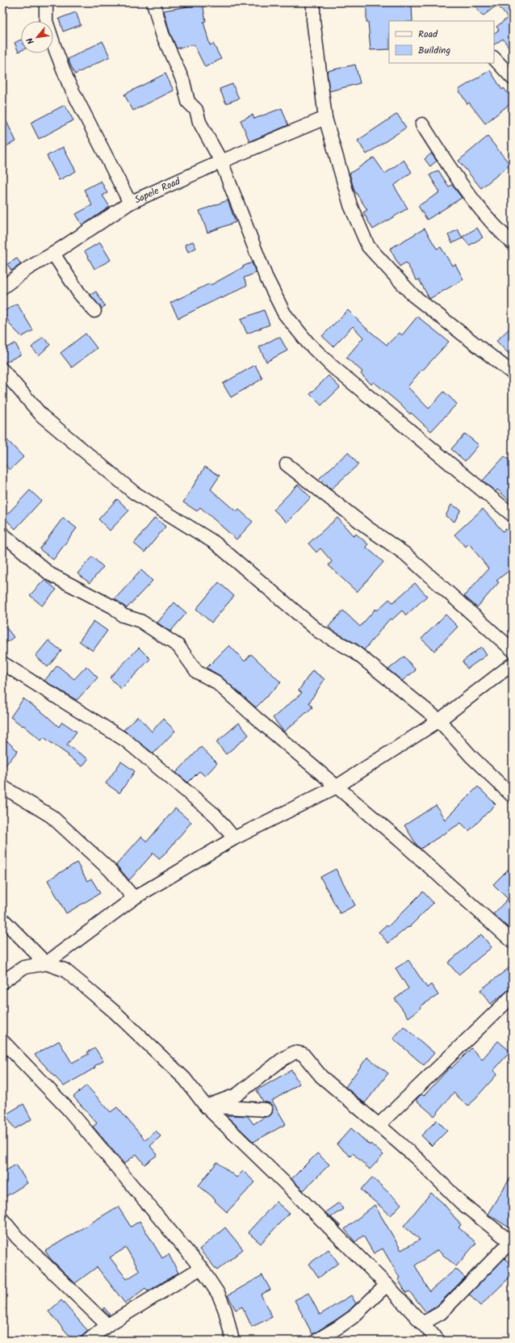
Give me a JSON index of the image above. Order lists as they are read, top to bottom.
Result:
{
  "streets": {
    "street": ["Sapele Road"]
  },
  "legend": ["Road", "Building"],
  "north": "bottom left"
}
